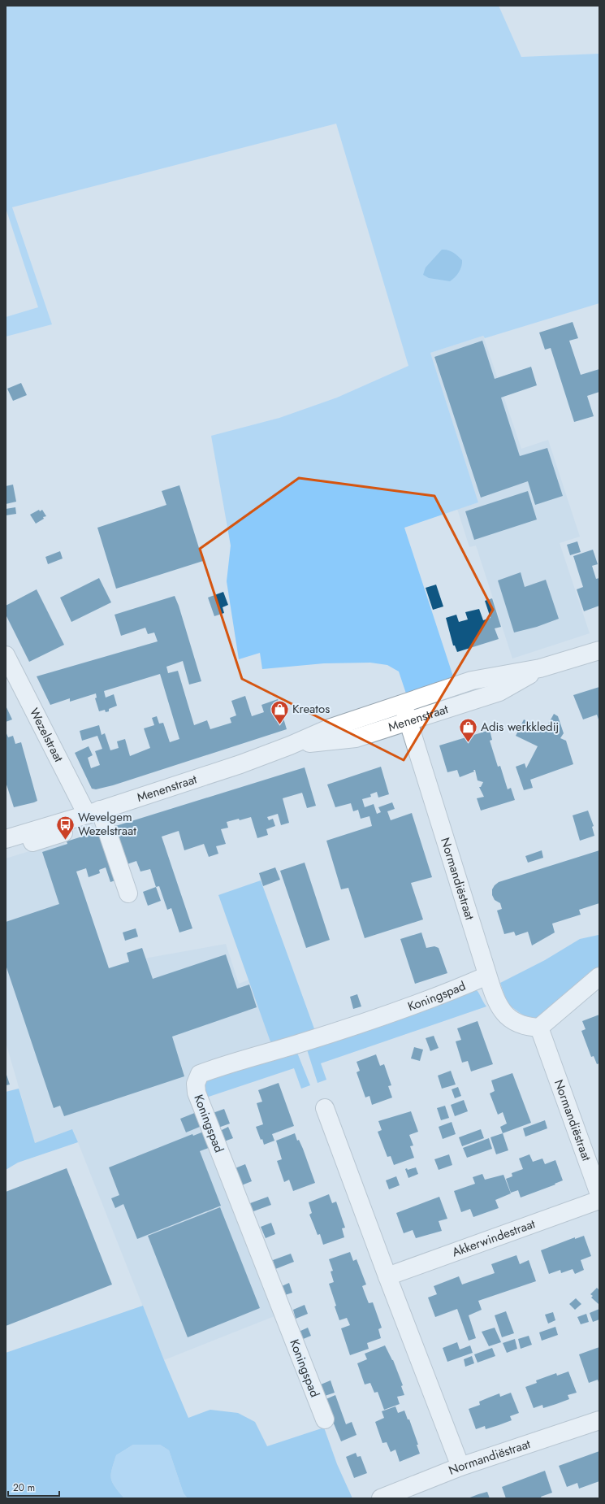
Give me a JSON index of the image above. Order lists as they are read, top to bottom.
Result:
{
  "streets": {
    "street": [
      "Menenstraat",
      "Wezelstraat",
      "Normandiëstraat",
      "Koningspad",
      "Akkerwindestraat"
    ]
  },
  "crossings": [
    ["Menenstraat", "Wezelstraat"],
    ["Menenstraat", "Normandiëstraat"],
    ["Normandiëstraat", "Koningspad"]
  ],
  "places": {
    "shop": ["Kreatos", "Adis werkkledij"],
    "bus stop": ["Wevelgem Wezelstraat"]
  },
  "scale_bar": "20 m"
}
